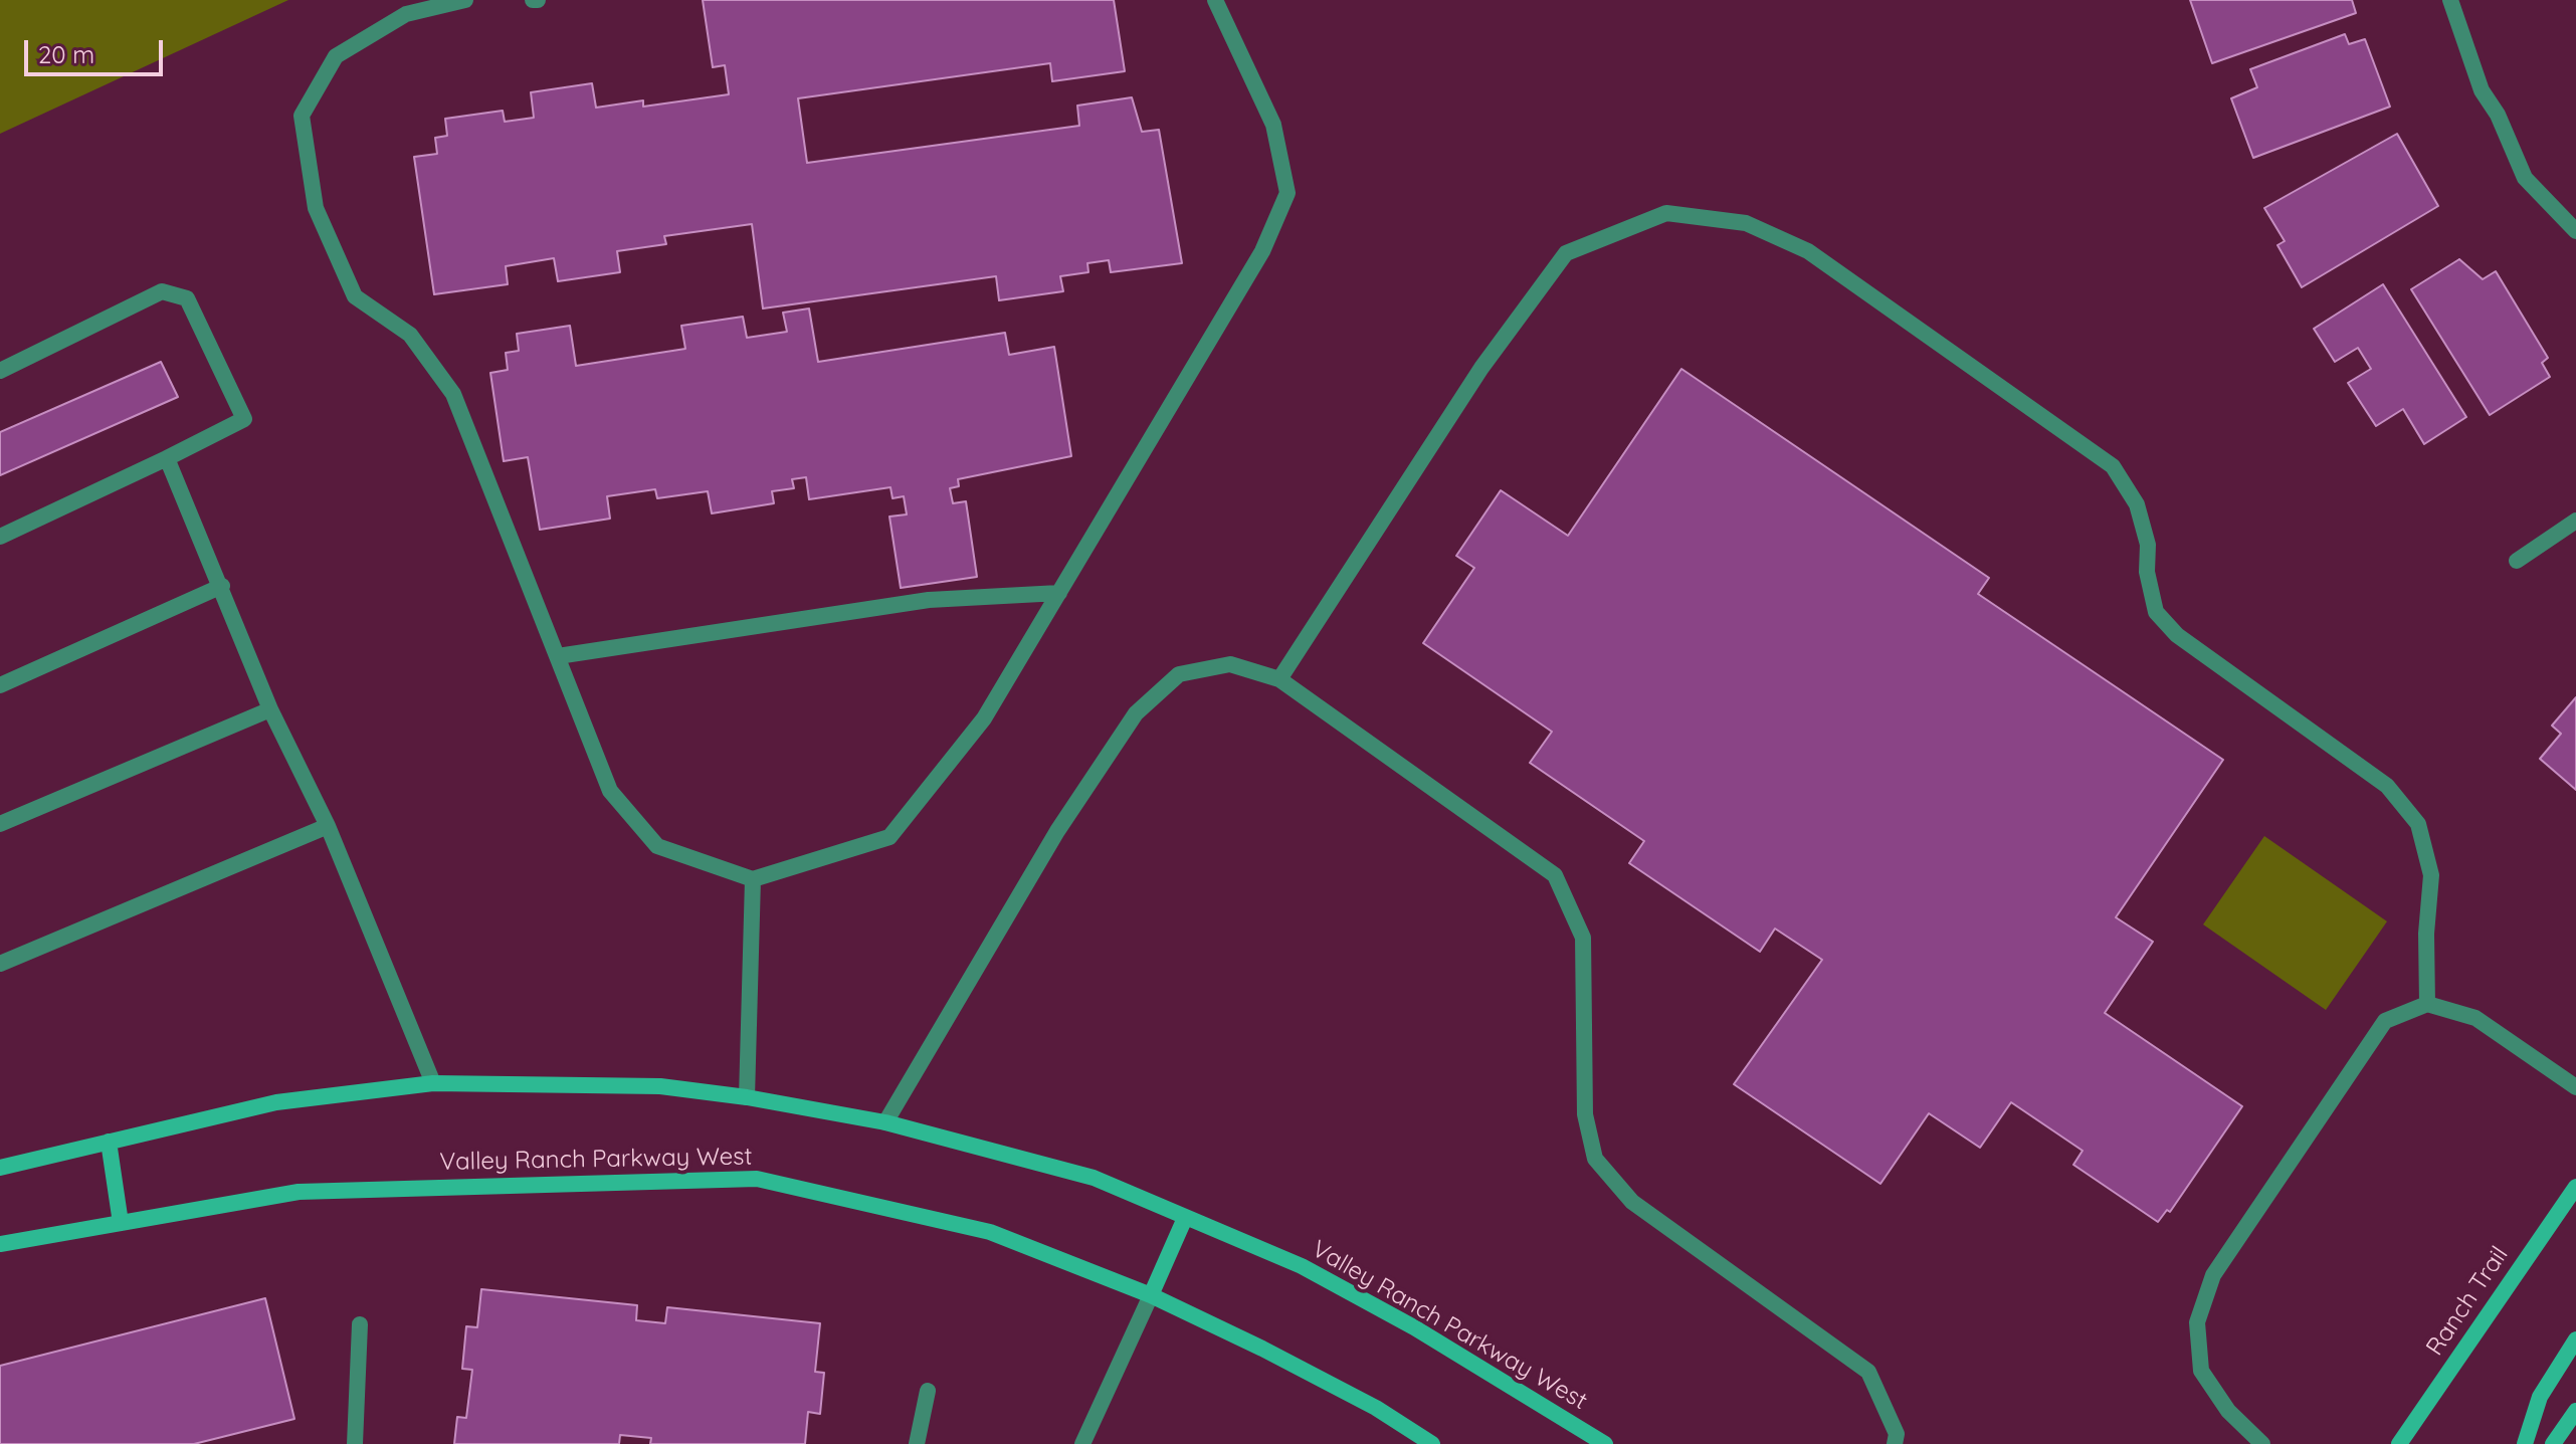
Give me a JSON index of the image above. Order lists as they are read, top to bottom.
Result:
{
  "streets": {
    "main road": ["Valley Ranch Parkway West", "Ranch Trail"]
  },
  "scale_bar": "20 m"
}
